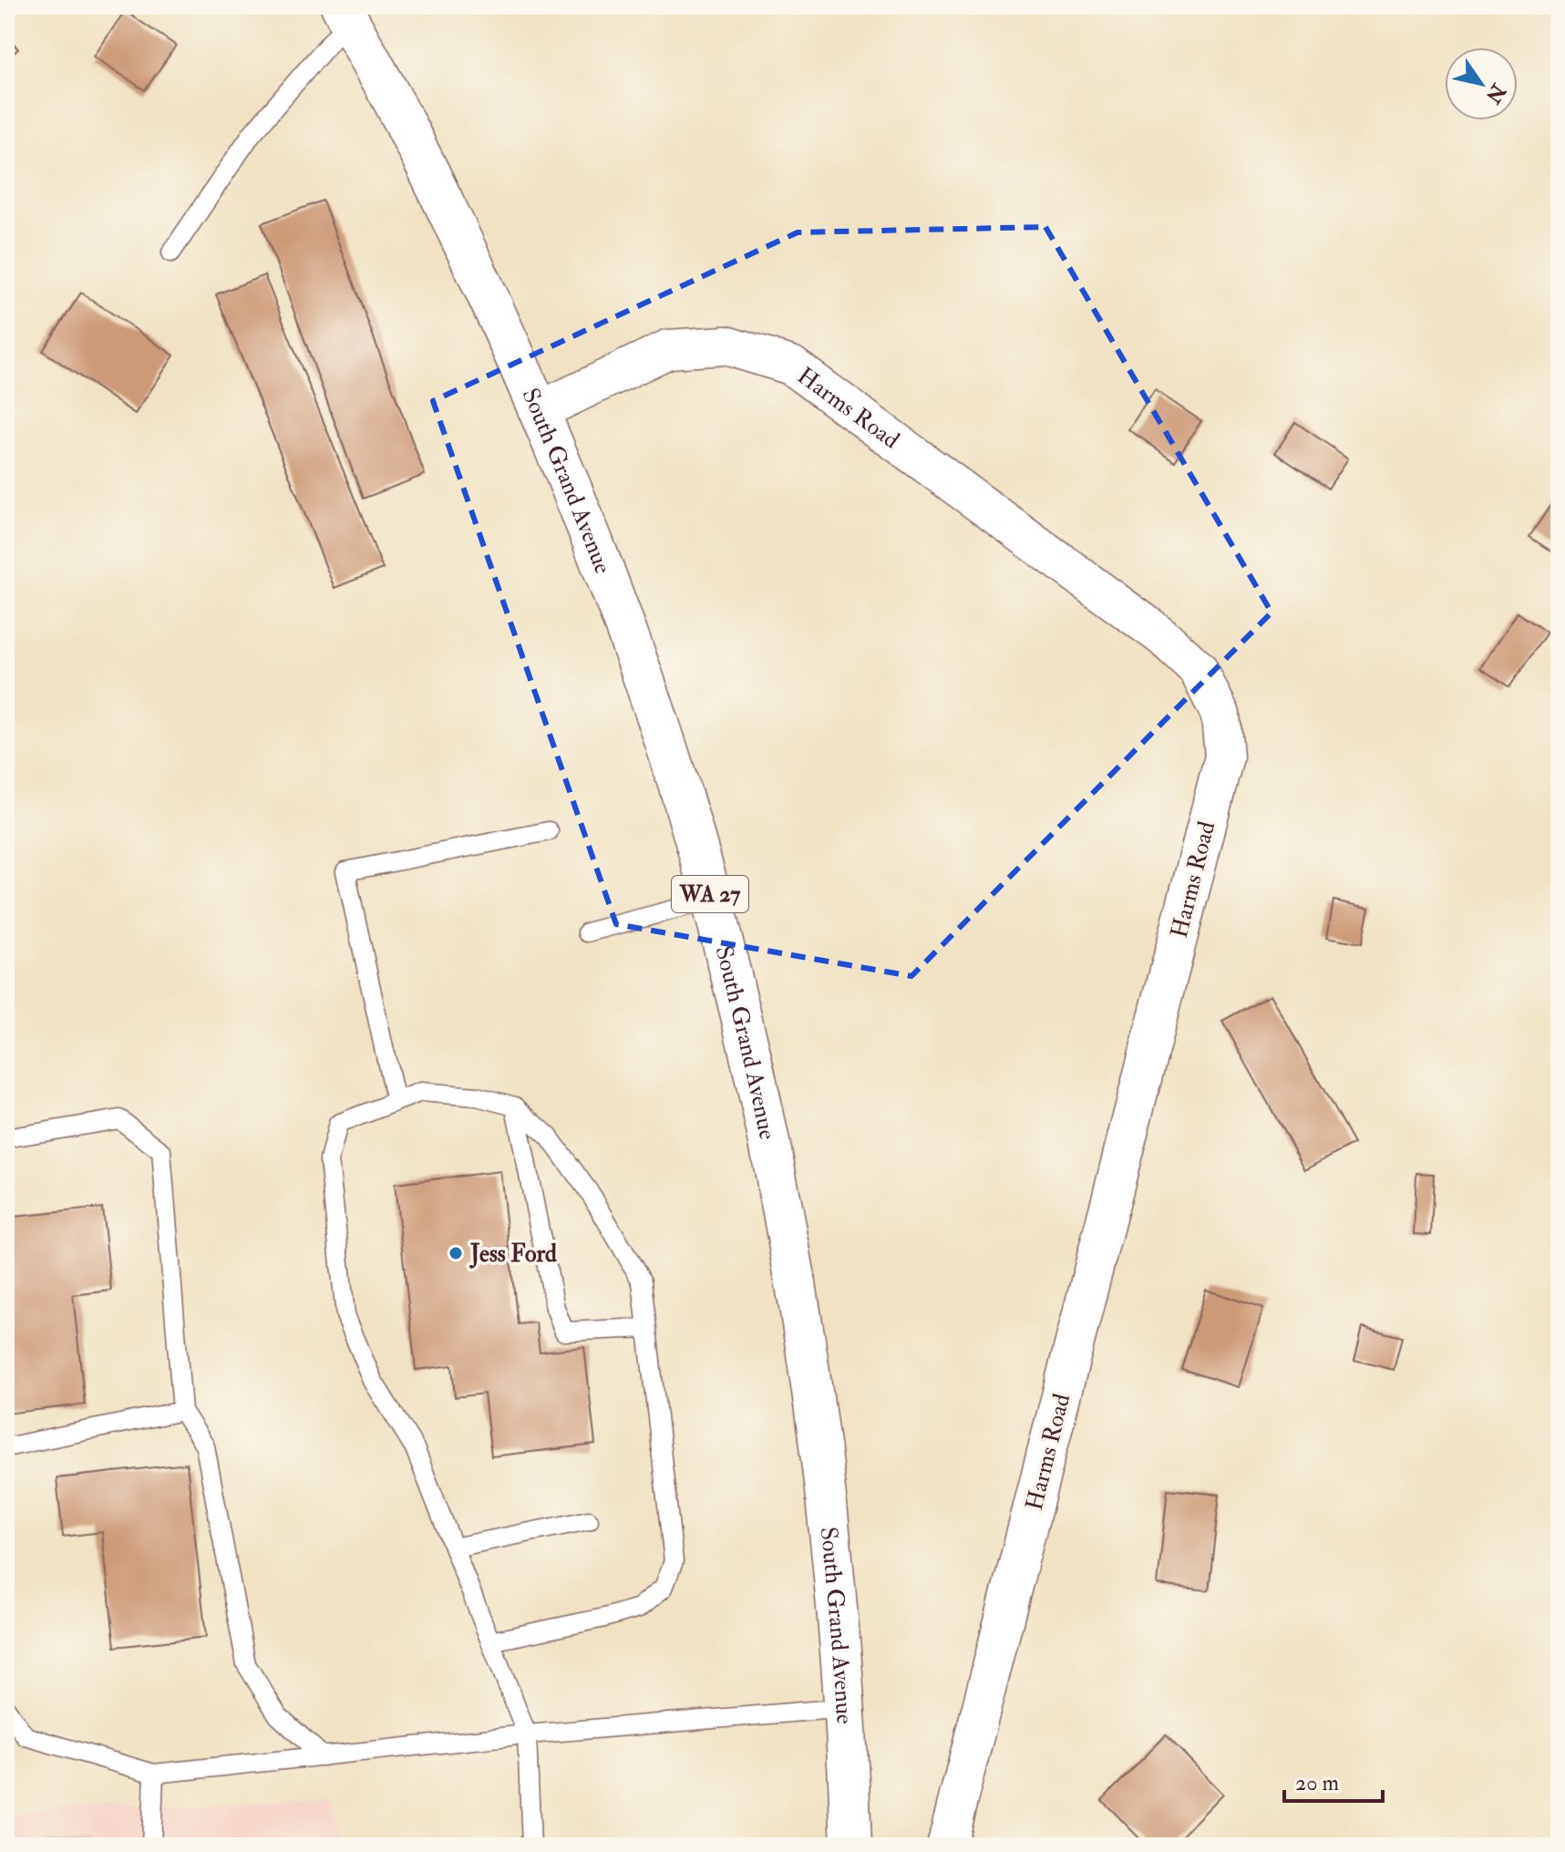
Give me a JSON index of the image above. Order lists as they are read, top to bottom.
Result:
{
  "streets": {
    "main road": ["South Grand Avenue", "WA 27"],
    "street": ["Harms Road"]
  },
  "crossings": [
    ["Harms Road", "South Grand Avenue"]
  ],
  "places": ["Jess Ford"],
  "scale_bar": "20 m",
  "north": "bottom right"
}
